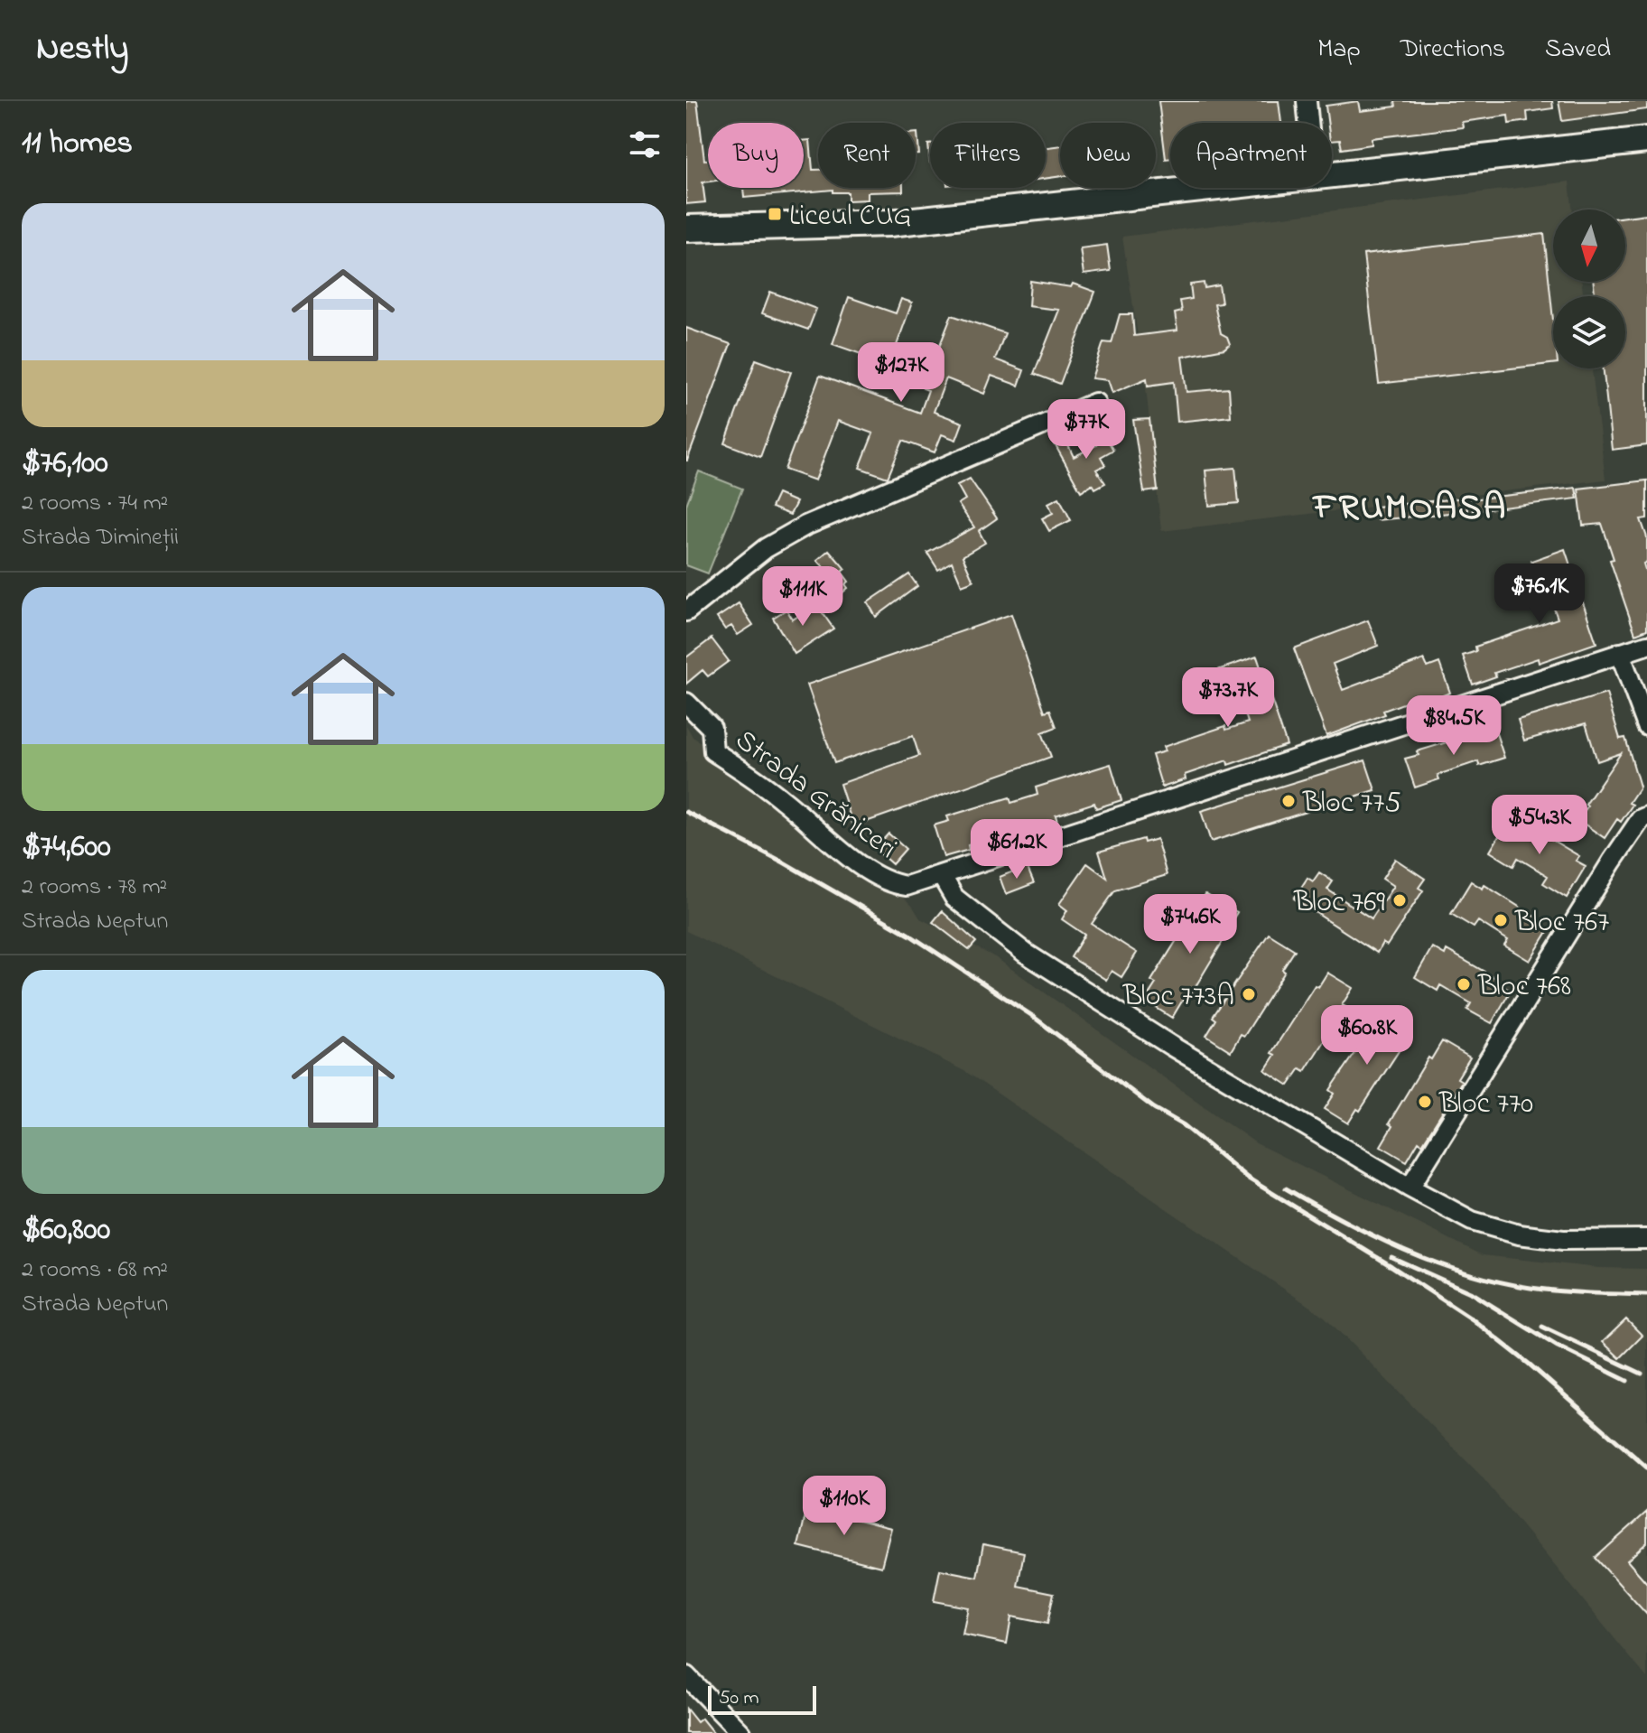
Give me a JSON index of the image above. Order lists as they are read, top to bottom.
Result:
{
  "streets": {
    "street": ["Strada Grăniceri"]
  },
  "districts": ["FRUMOASA"],
  "places": {
    "transit": ["Liceul CUG"],
    "other": [
      "Bloc 775",
      "Bloc 769",
      "Bloc 767",
      "Bloc 768",
      "Bloc 773A",
      "Bloc 770"
    ]
  },
  "scale_bar": "50 m",
  "north": "bottom",
  "page": {
    "header": "Nestly",
    "nav": ["Map", "Directions", "Saved"],
    "heading": "11 homes",
    "chip": [
      "Buy",
      "Rent",
      "Filters",
      "New",
      "Apartment"
    ],
    "list": [
      {
        "name": "$76,100",
        "note": "2 rooms · 74 m² · Strada Dimineții"
      },
      {
        "name": "$74,600",
        "note": "2 rooms · 78 m² · Strada Neptun"
      },
      {
        "name": "$60,800",
        "note": "2 rooms · 68 m² · Strada Neptun"
      }
    ],
    "price": [
      "$127K",
      "$77K",
      "$76.1K",
      "$111K",
      "$73.7K",
      "$84.5K",
      "$54.3K",
      "$61.2K",
      "$74.6K",
      "$60.8K",
      "$110K"
    ],
    "scale": "50 m"
  }
}
